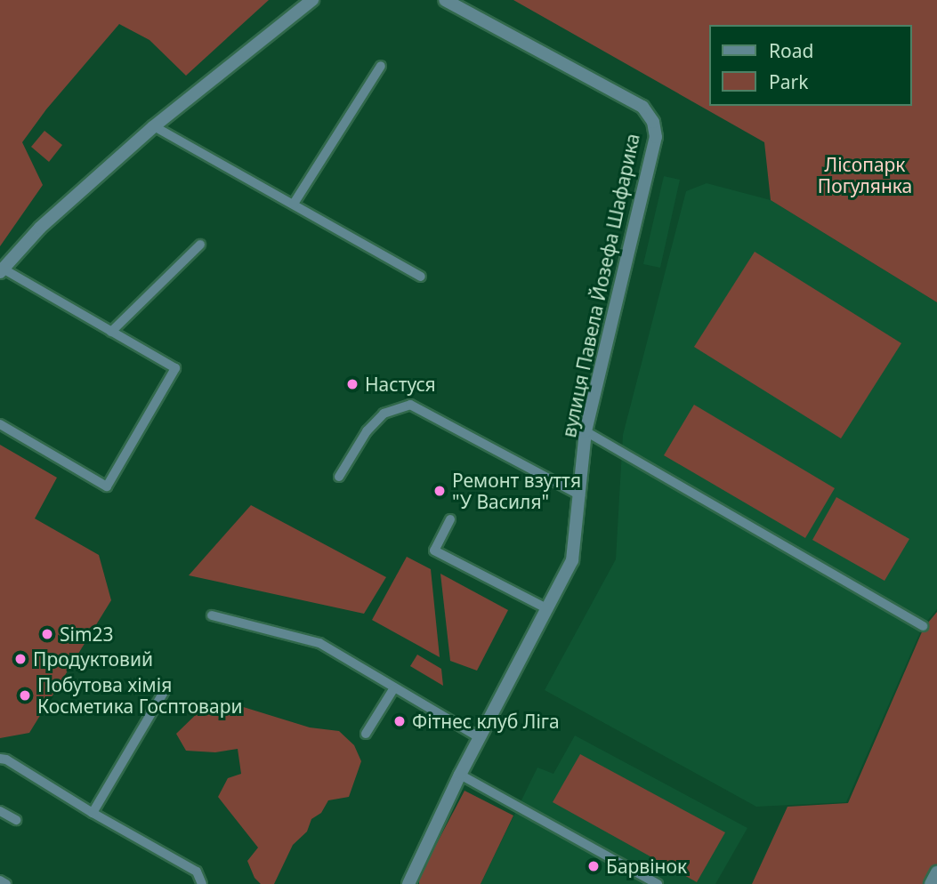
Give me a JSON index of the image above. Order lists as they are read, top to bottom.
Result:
{
  "streets": {
    "street": ["вулиця Павела Йозефа Шафарика"]
  },
  "parks": ["Лісопарк Погулянка"],
  "places": [
    "Настуся",
    "Ремонт взуття \"У Василя\"",
    "Sim23",
    "Продуктовий",
    "Побутова хімія Косметика Госптовари",
    "Фітнес клуб Ліга",
    "Барвінок"
  ],
  "legend": ["Road", "Park"]
}
